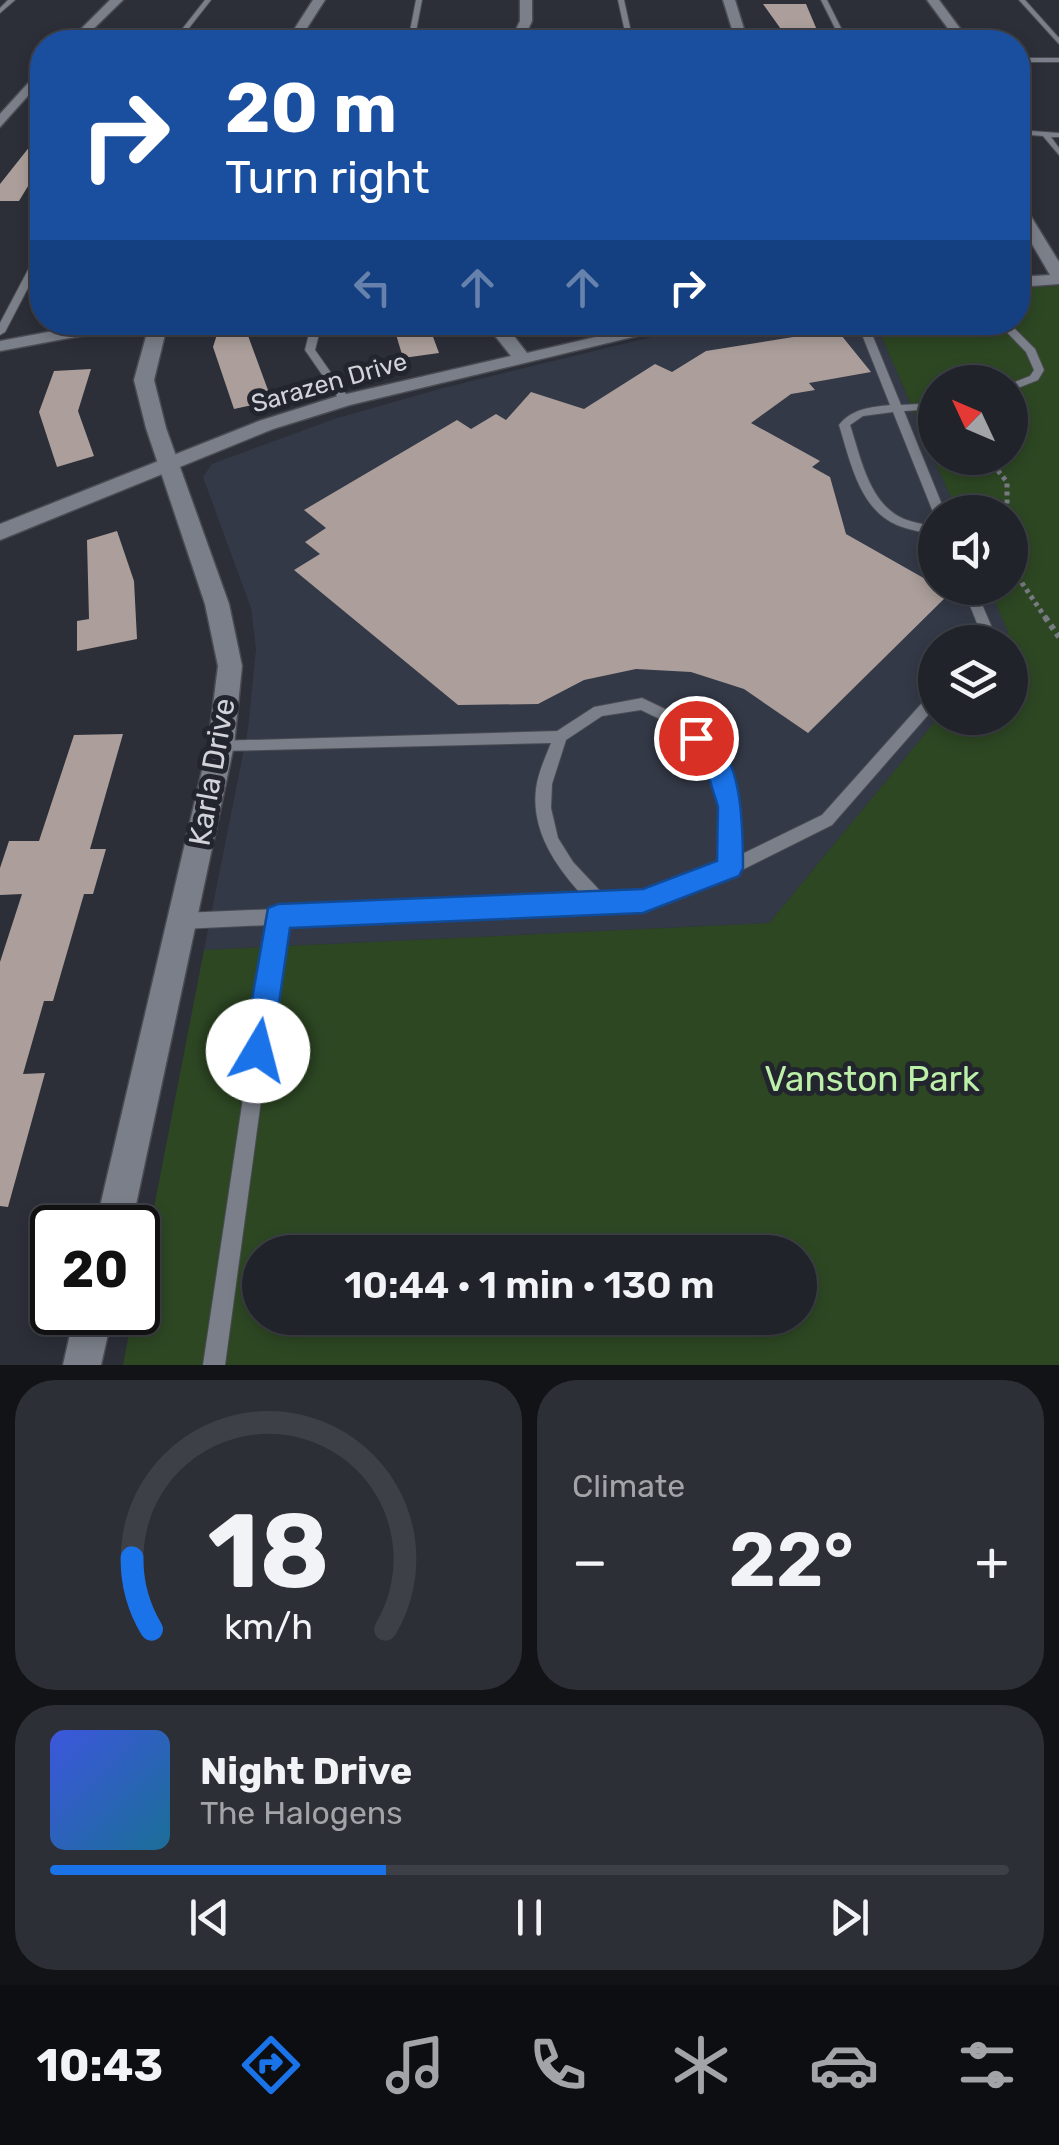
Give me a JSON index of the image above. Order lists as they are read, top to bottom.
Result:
{
  "streets": {
    "street": ["Sarazen Drive", "Karla Drive"]
  },
  "crossings": [
    ["Sarazen Drive", "Karla Drive"]
  ],
  "parks": ["Vanston Park"],
  "north": "top left",
  "page": {
    "turn": ["20 m", "Turn right"],
    "limit": "20",
    "trip": "10:44 · 1 min · 130 m",
    "tile": "Climate",
    "heat": ["−", "22°", "+"],
    "song": ["Night Drive", "The Halogens"],
    "tabs": "10:43",
    "gauge": ["18", "km/h"]
  }
}
